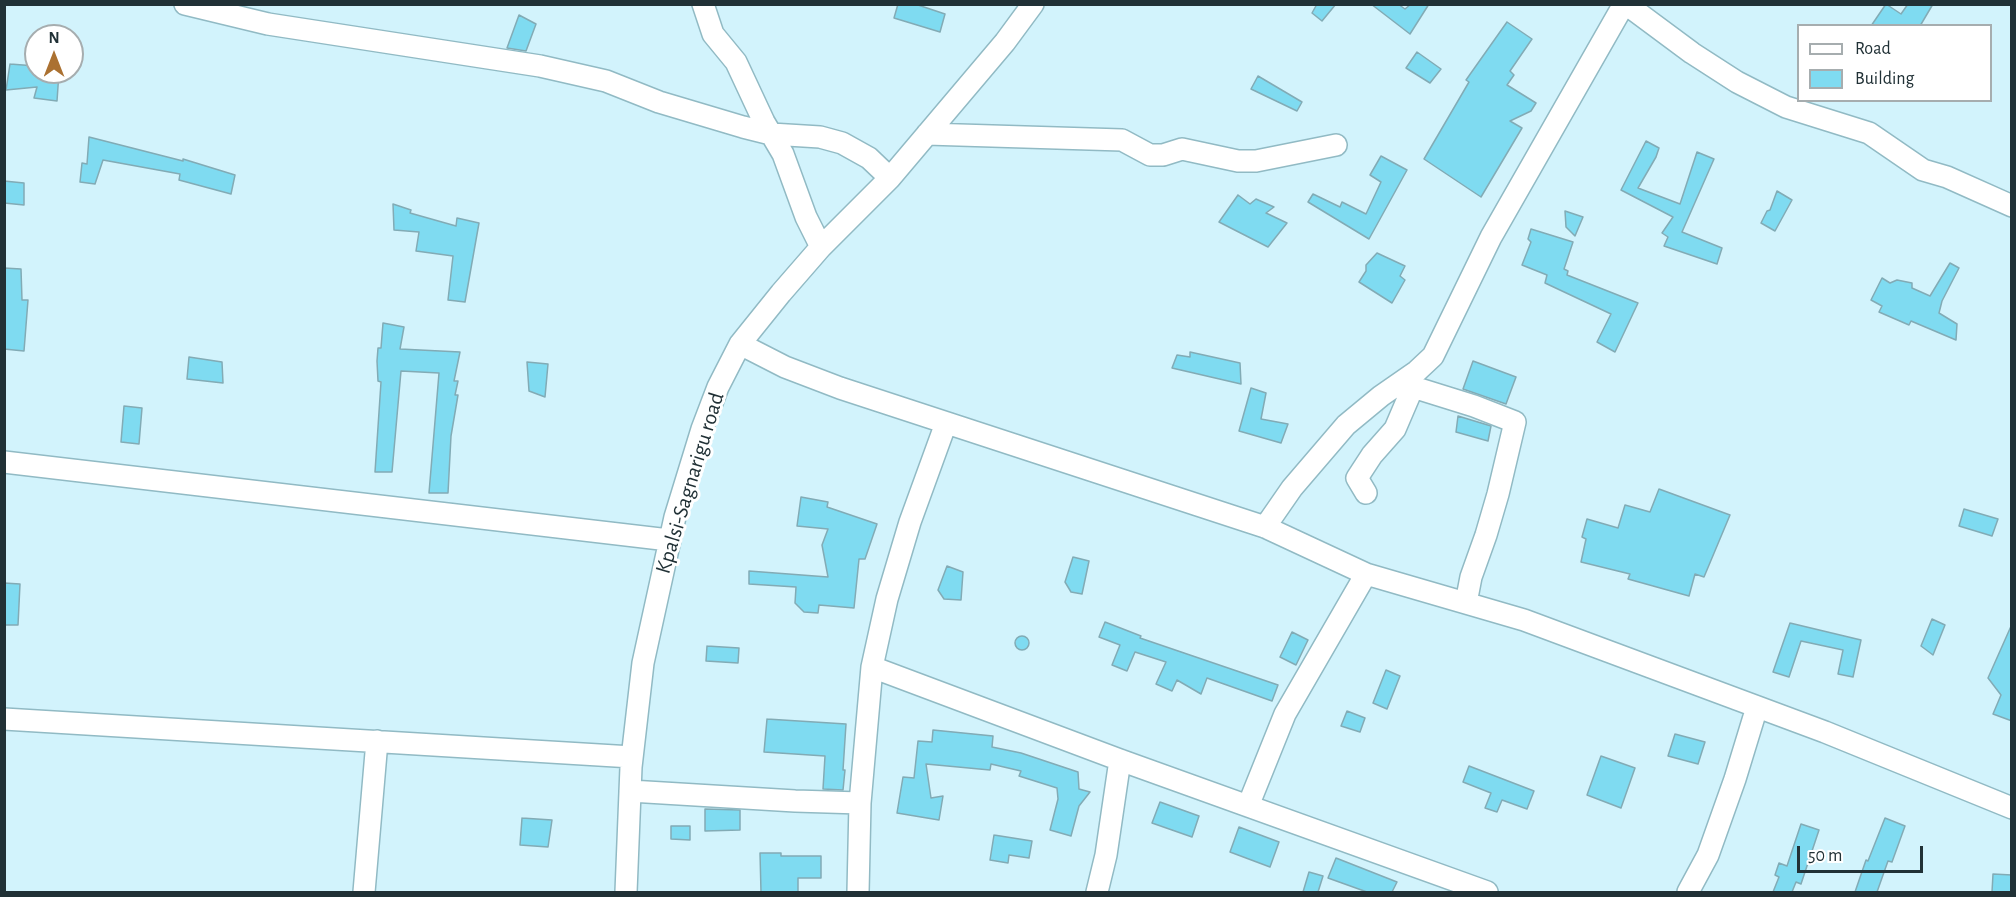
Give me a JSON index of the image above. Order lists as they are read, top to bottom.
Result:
{
  "streets": {
    "street": ["Kpalsi-Sagnarigu road"]
  },
  "legend": ["Road", "Building"],
  "scale_bar": "50 m",
  "north": "top"
}
